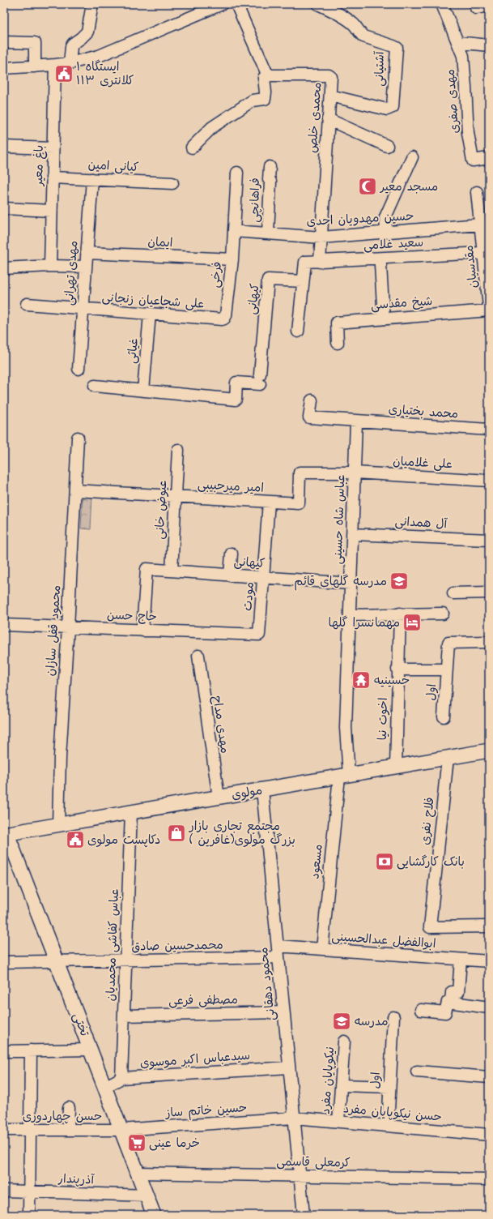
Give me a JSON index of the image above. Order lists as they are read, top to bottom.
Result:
{
  "streets": {
    "main road": ["مولوی", "تختی"],
    "street": [
      "آشتیانی",
      "مهدی صفری",
      "محمدی خلص",
      "باغ معیر",
      "کیانی امین",
      "فراهانچی",
      "حسین مهدویان احدی",
      "ایمان",
      "سعید غلامی",
      "مقدسیان",
      "مهدی تهرانی",
      "فرخی",
      "کیهانی",
      "علی شجاعیان زنجانی",
      "شیخ مقدسی",
      "غیاثی",
      "محمد بختیاری",
      "علی غلامیان",
      "امیر میرحبیبی",
      "عیوض خانی",
      "عباس شاه حسینی",
      "آل همدانی",
      "مودت",
      "حاج حسن",
      "محمود قفل سازان",
      "اول",
      "اخوت نیا",
      "مهدی مداح",
      "فلاح نفری",
      "مسعود",
      "ابوالفضل عبدالحسینی",
      "عباس کفاشی محمدیان",
      "محمدحسین صادق",
      "محمود دهقانی",
      "مصطفی فرعی",
      "سیدعباس اکبر موسوی",
      "نیکوپایان مفرد",
      "حسین خاتم ساز",
      "حسن نیکوپایان مفرد",
      "حسن چهاردوری",
      "کرمعلی قاسمی",
      "آذرپندار"
    ]
  },
  "crossings": [
    ["آشتیانی", "محمدی خلص"],
    ["محمدی خلص", "حسین مهدویان احدی"],
    ["محمدی خلص", "سعید غلامی"],
    ["باغ معیر", "کیانی امین"],
    ["کیانی امین", "مهدی تهرانی"],
    ["فراهانچی", "حسین مهدویان احدی"],
    ["حسین مهدویان احدی", "مقدسیان"],
    ["حسین مهدویان احدی", "فرخی"],
    ["ایمان", "مهدی تهرانی"],
    ["ایمان", "فرخی"],
    ["سعید غلامی", "مقدسیان"],
    ["سعید غلامی", "کیهانی"],
    ["مهدی تهرانی", "علی شجاعیان زنجانی"],
    ["فرخی", "علی شجاعیان زنجانی"],
    ["کیهانی", "غیاثی"],
    ["کیهانی", "عیوض خانی"],
    ["کیهانی", "عباس شاه حسینی"],
    ["کیهانی", "مودت"],
    ["کیهانی", "حاج حسن"],
    ["علی شجاعیان زنجانی", "غیاثی"],
    ["محمد بختیاری", "عباس شاه حسینی"],
    ["علی غلامیان", "امیر میرحبیبی"],
    ["علی غلامیان", "عباس شاه حسینی"],
    ["امیر میرحبیبی", "عیوض خانی"],
    ["امیر میرحبیبی", "عباس شاه حسینی"],
    ["امیر میرحبیبی", "مودت"],
    ["امیر میرحبیبی", "محمود قفل سازان"],
    ["عباس شاه حسینی", "آل همدانی"],
    ["عباس شاه حسینی", "مولوی"],
    ["عباس شاه حسینی", "مسعود"],
    ["مودت", "حاج حسن"],
    ["حاج حسن", "محمود قفل سازان"],
    ["محمود قفل سازان", "مولوی"],
    ["اول", "حسن نیکوپایان مفرد"],
    ["اخوت نیا", "مولوی"],
    ["مهدی مداح", "مولوی"],
    ["مولوی", "فلاح نفری"],
    ["مولوی", "مسعود"],
    ["مولوی", "عباس کفاشی محمدیان"],
    ["مولوی", "محمود دهقانی"],
    ["مولوی", "تختی"],
    ["مسعود", "ابوالفضل عبدالحسینی"],
    ["ابوالفضل عبدالحسینی", "محمود دهقانی"],
    ["عباس کفاشی محمدیان", "محمدحسین صادق"],
    ["عباس کفاشی محمدیان", "مصطفی فرعی"],
    ["عباس کفاشی محمدیان", "سیدعباس اکبر موسوی"],
    ["محمدحسین صادق", "محمود دهقانی"],
    ["محمدحسین صادق", "تختی"],
    ["محمود دهقانی", "مصطفی فرعی"],
    ["محمود دهقانی", "سیدعباس اکبر موسوی"],
    ["محمود دهقانی", "حسین خاتم ساز"],
    ["محمود دهقانی", "حسن نیکوپایان مفرد"],
    ["محمود دهقانی", "کرمعلی قاسمی"],
    ["تختی", "سیدعباس اکبر موسوی"],
    ["تختی", "حسین خاتم ساز"],
    ["تختی", "حسن چهاردوری"],
    ["تختی", "کرمعلی قاسمی"],
    ["تختی", "آذرپندار"],
    ["نیکوپایان مفرد", "حسن نیکوپایان مفرد"],
    ["حسین خاتم ساز", "حسن نیکوپایان مفرد"],
    ["حسین خاتم ساز", "حسن چهاردوری"]
  ],
  "places": {
    "public building": ["ایستگاه ۱ کلانتری ۱۱۳", "دکاپست مولوی"],
    "mosque": ["مسجد معیر"],
    "school or university": ["مدرسه گلهای قائم", "مدرسه"],
    "hotel": ["مهمانسرا گلها"],
    "temple": ["حسینیه"],
    "shop": ["مجتمع تجاری بازار بزرگ مولوی(غافرین )"],
    "bank": ["بانک کارگشایی"],
    "supermarket": ["خرما عینی"]
  }
}
